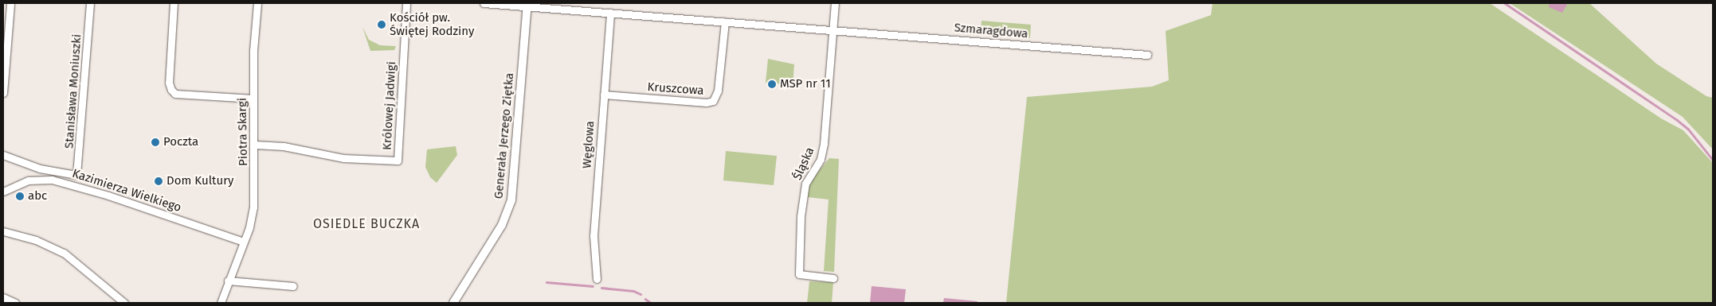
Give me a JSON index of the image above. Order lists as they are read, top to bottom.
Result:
{
  "streets": {
    "street": [
      "Szmaragdowa",
      "Kruszcowa",
      "Stanisława Moniuszki",
      "Królowej Jadwigi",
      "Piotra Skargi",
      "Generała Jerzego Ziętka",
      "Węglowa",
      "Śląska",
      "Kazimierza Wielkiego"
    ]
  },
  "crossings": [
    ["Szmaragdowa", "Kruszcowa"],
    ["Szmaragdowa", "Generała Jerzego Ziętka"],
    ["Szmaragdowa", "Węglowa"],
    ["Szmaragdowa", "Śląska"],
    ["Kruszcowa", "Węglowa"],
    ["Królowej Jadwigi", "Piotra Skargi"],
    ["Piotra Skargi", "Kazimierza Wielkiego"]
  ],
  "districts": ["OSIEDLE BUCZKA"],
  "places": [
    "Kościół pw. Świętej Rodziny",
    "MSP nr 11",
    "Poczta",
    "Dom Kultury",
    "abc"
  ]
}
